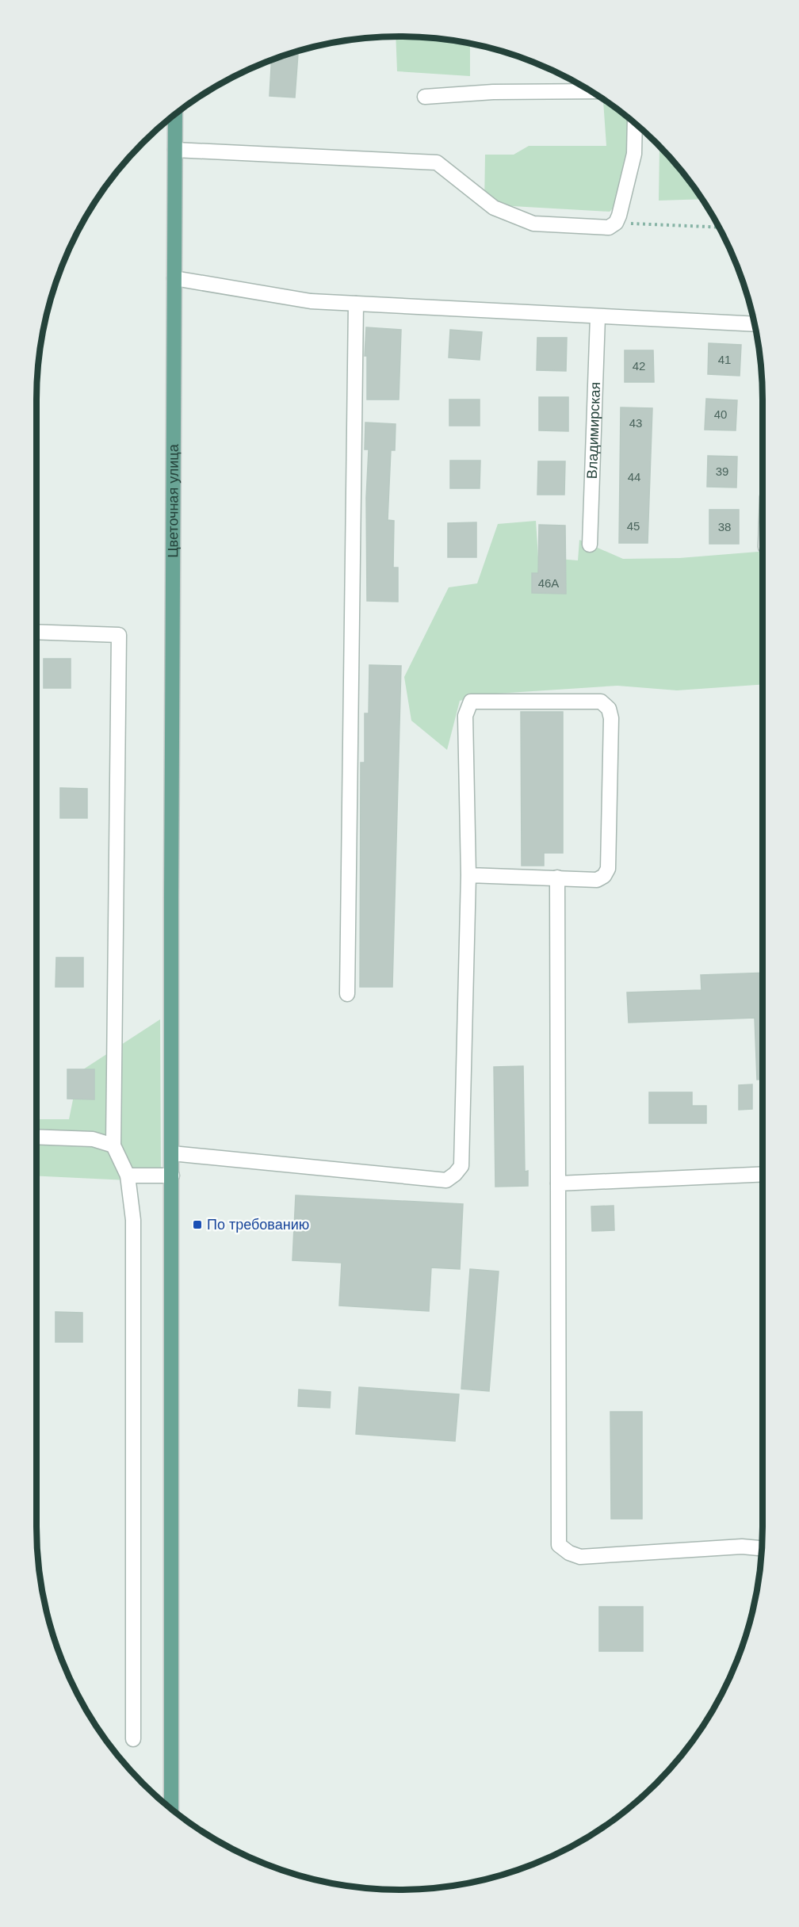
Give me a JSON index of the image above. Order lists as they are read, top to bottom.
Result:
{
  "streets": {
    "main road": ["Цветочная улица"],
    "street": ["Владимирская"]
  },
  "places": {
    "transit": ["По требованию"]
  },
  "house_numbers": [
    "41",
    "42",
    "40",
    "43",
    "39",
    "44",
    "45",
    "38",
    "46А"
  ]
}
